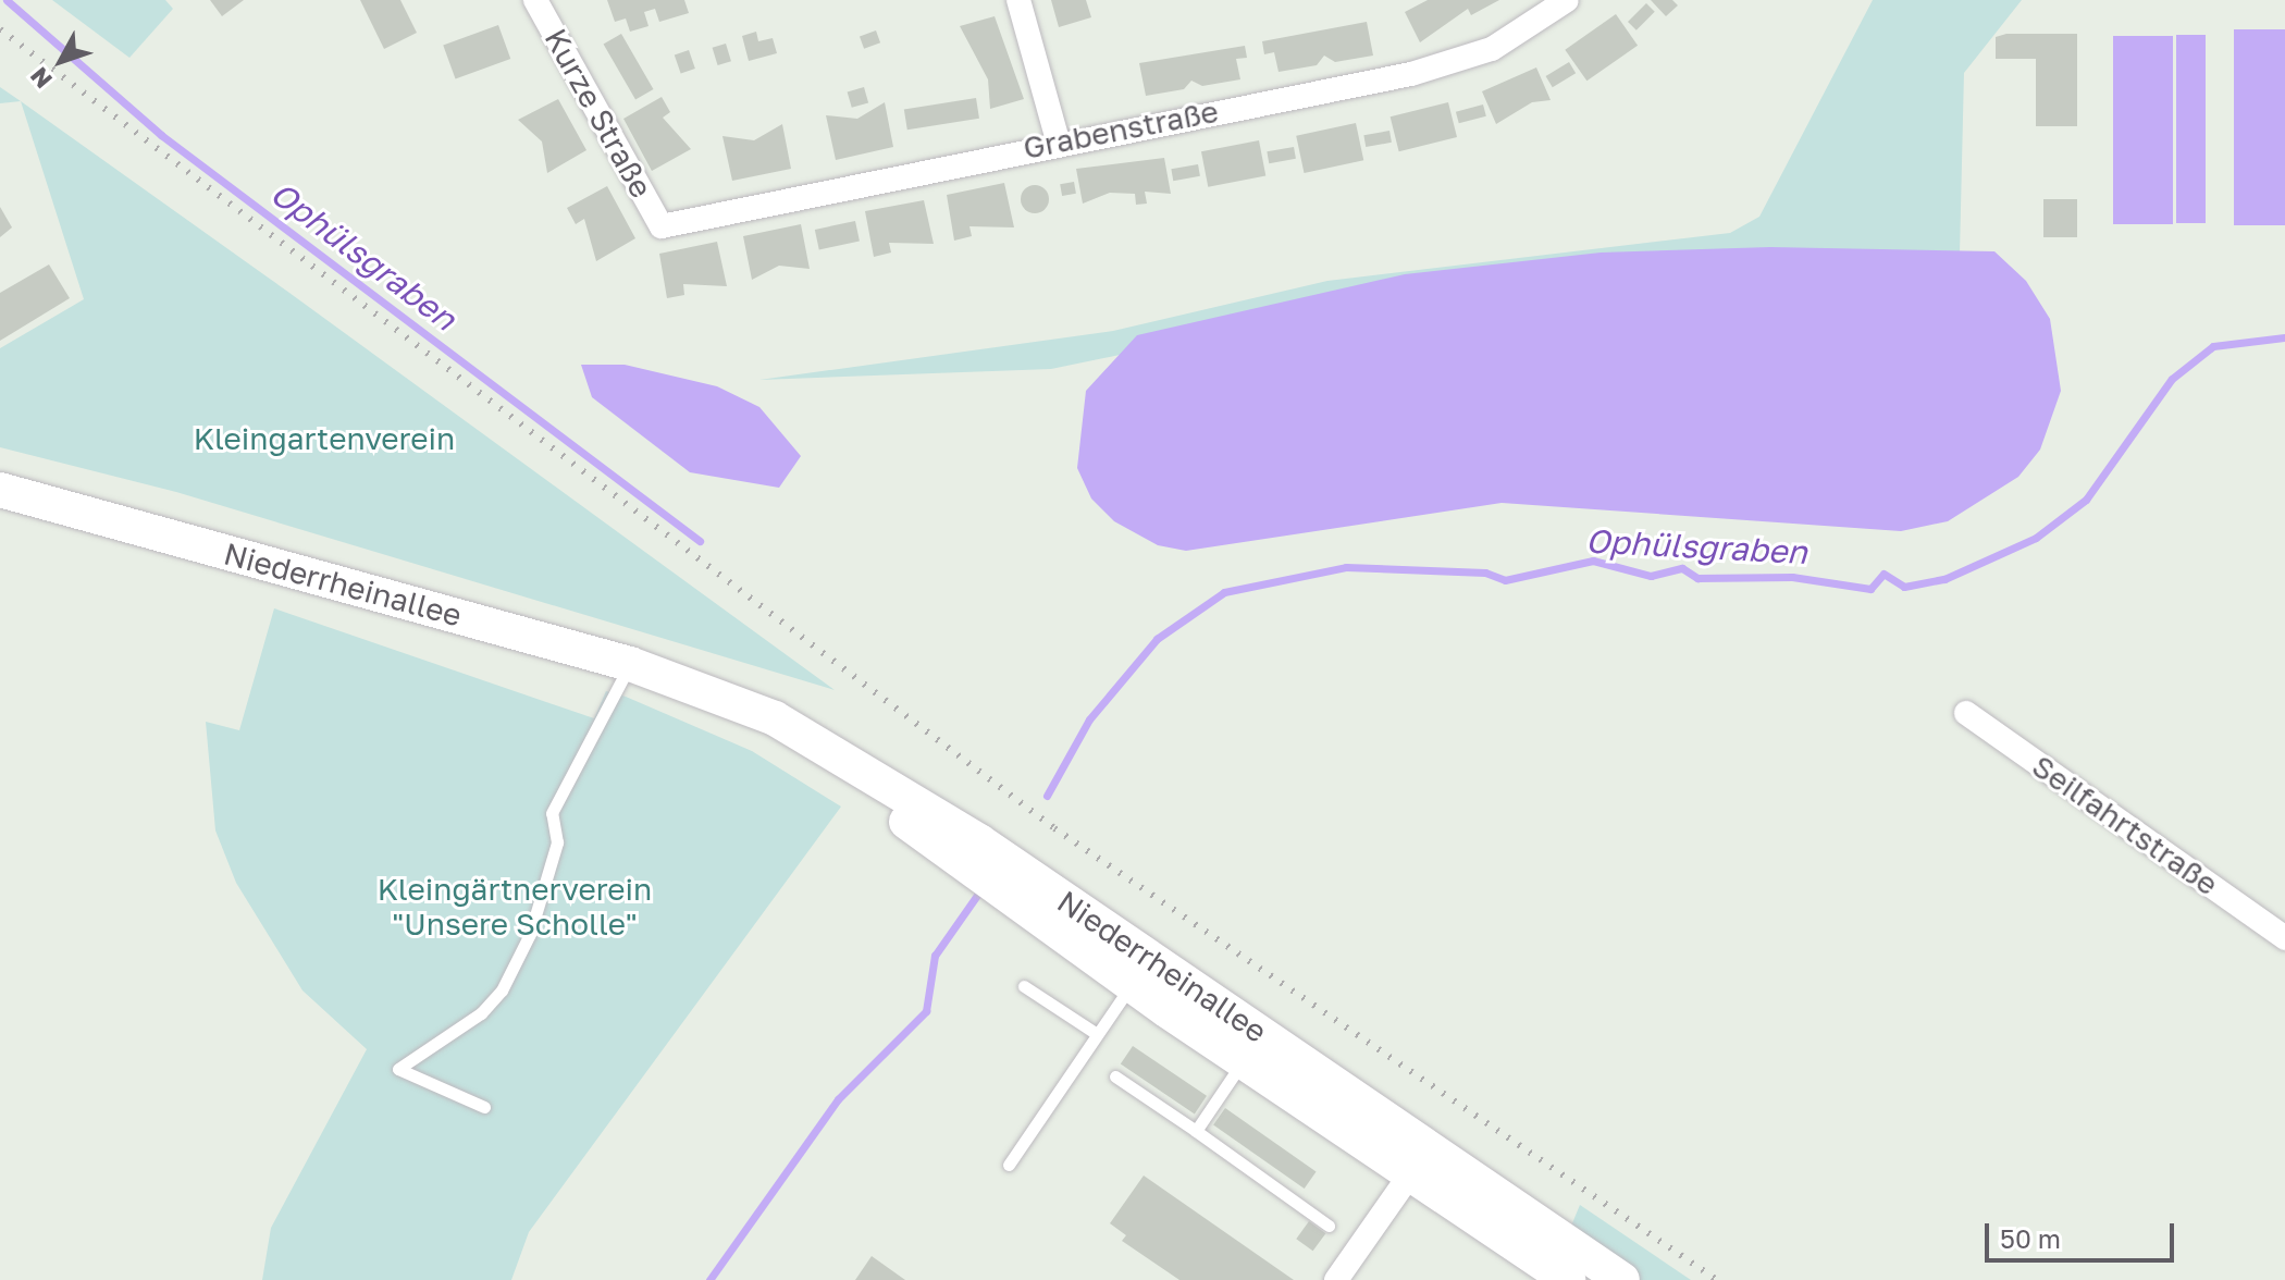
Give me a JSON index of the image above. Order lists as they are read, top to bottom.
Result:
{
  "streets": {
    "main road": ["Niederrheinallee"],
    "street": ["Kurze Straße", "Grabenstraße", "Seilfahrtstraße"]
  },
  "crossings": [
    ["Kurze Straße", "Grabenstraße"]
  ],
  "water": ["Ophülsgraben"],
  "parks": ["Kleingartenverein", "Kleingärtnerverein \"Unsere Scholle\""],
  "scale_bar": "50 m",
  "north": "bottom left"
}
